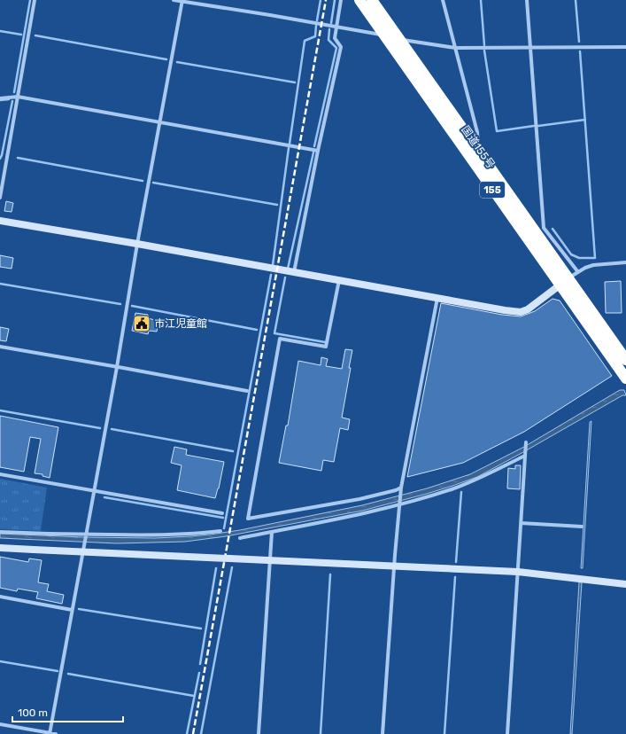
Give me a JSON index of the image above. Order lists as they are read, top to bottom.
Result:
{
  "streets": {
    "highway": ["国道155号", "155"]
  },
  "places": {
    "public building": ["市江児童館"]
  },
  "scale_bar": "100 m"
}
